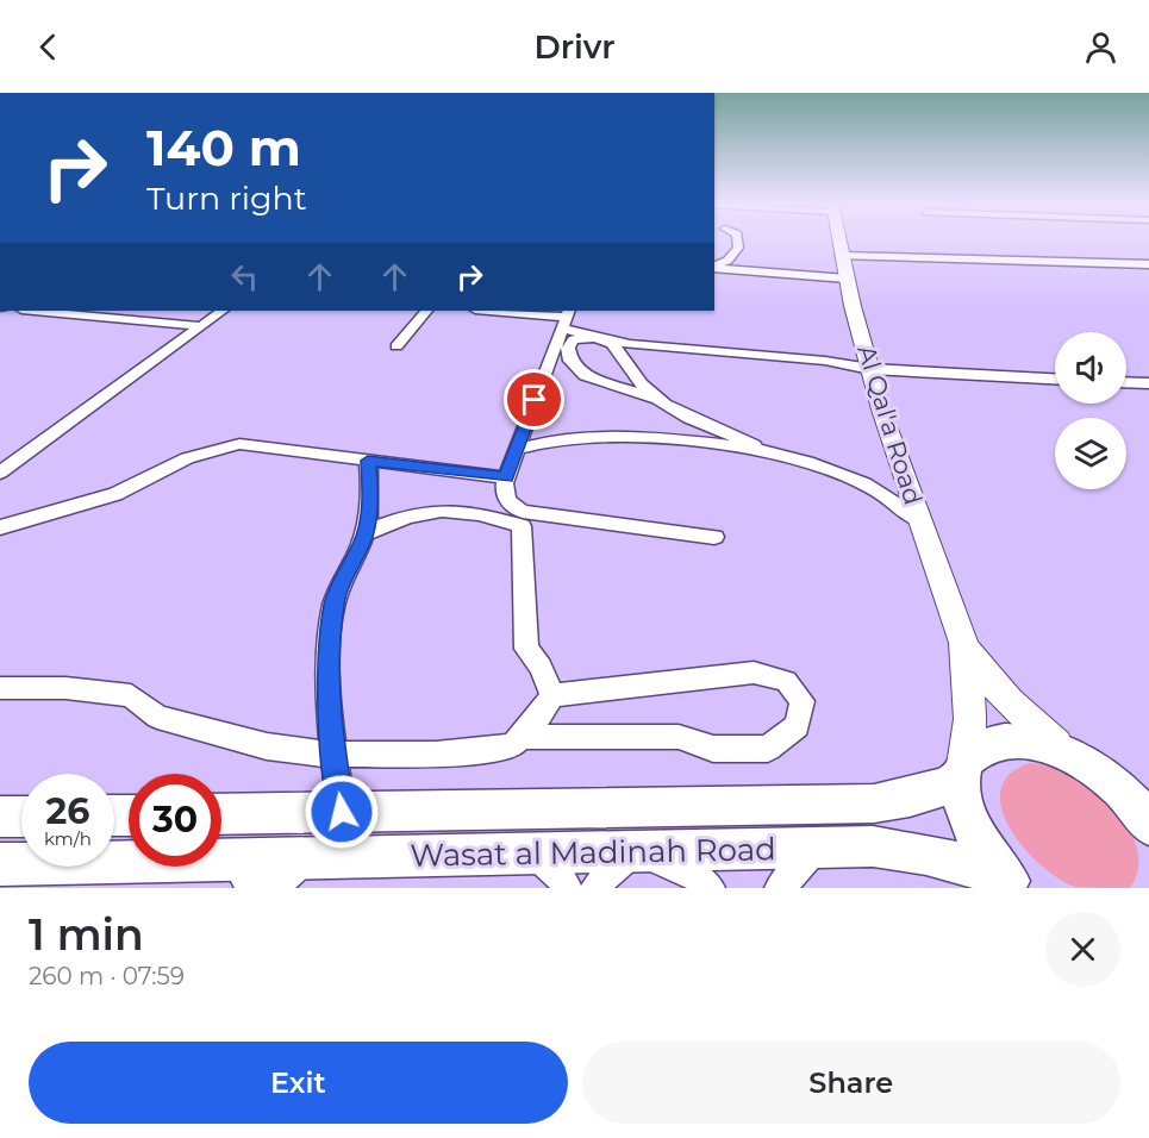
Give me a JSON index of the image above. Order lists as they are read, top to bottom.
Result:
{
  "streets": {
    "main road": ["Wasat al Madinah Road"],
    "street": ["Al Qal'a Road"]
  },
  "crossings": [
    ["Al Qal'a Road", "Wasat al Madinah Road"]
  ],
  "page": {
    "header": "Drivr",
    "turn": ["140 m", "Turn right"],
    "speed": "26 km/h",
    "limit": "30",
    "heading": ["1 min", "260 m · 07:59"],
    "buttons": ["Exit", "Share"]
  }
}
